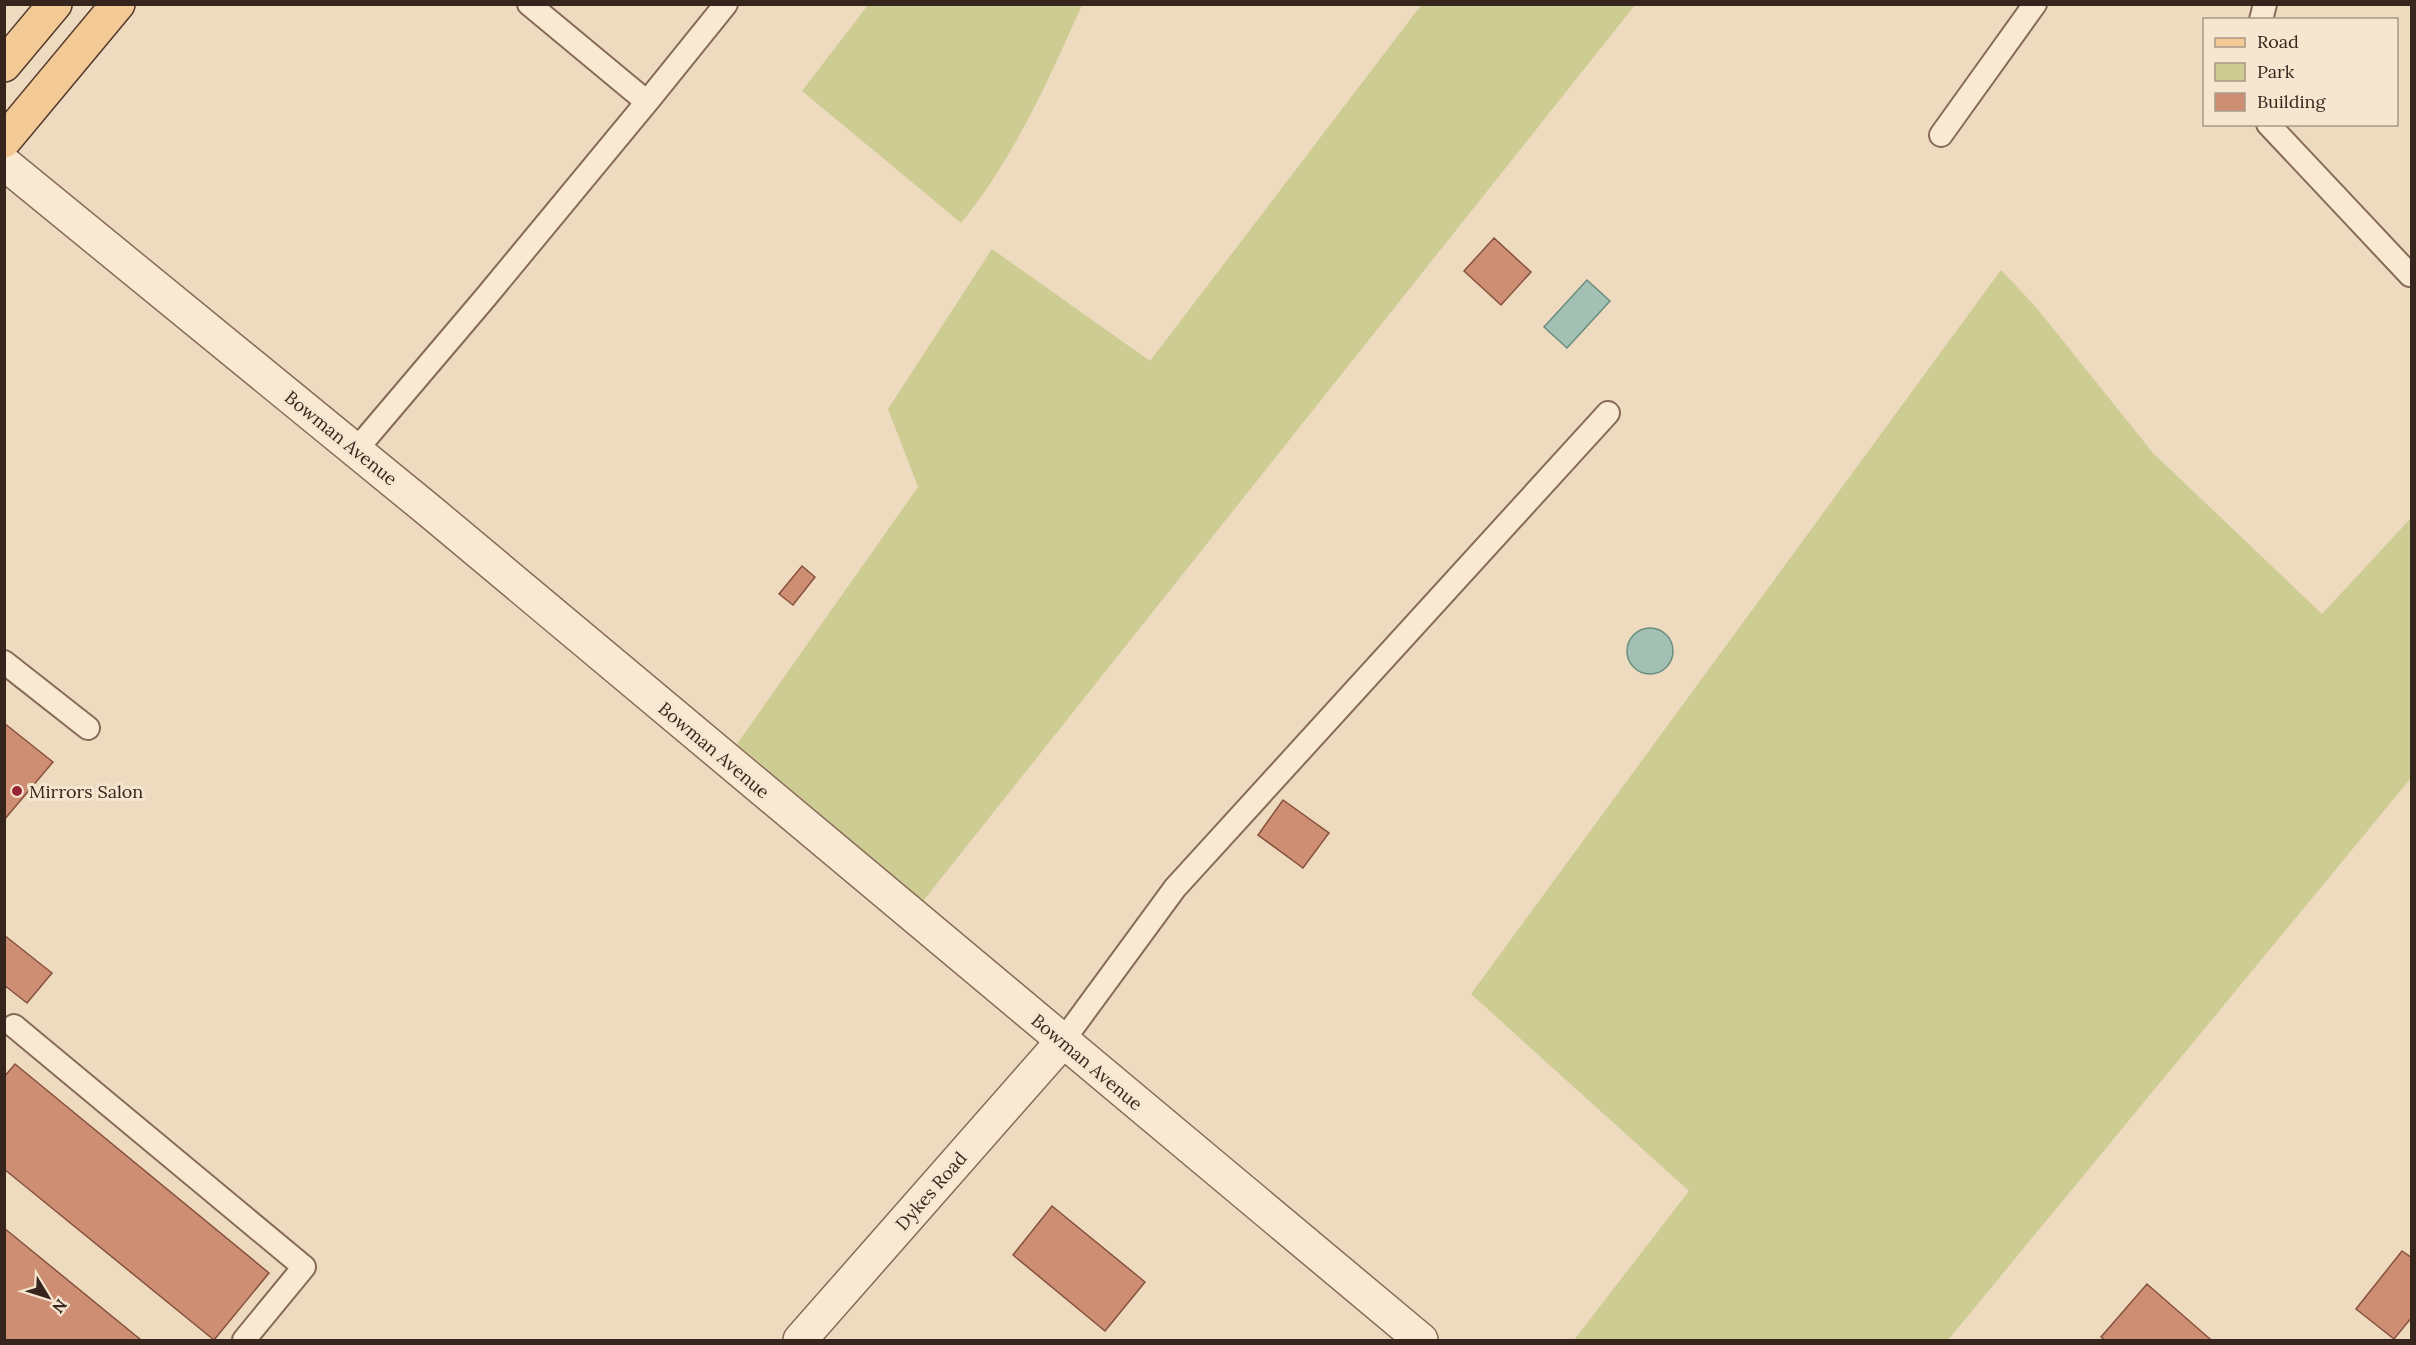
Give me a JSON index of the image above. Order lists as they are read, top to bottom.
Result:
{
  "streets": {
    "street": ["Bowman Avenue", "Dykes Road"]
  },
  "crossings": [
    ["Bowman Avenue", "Dykes Road"]
  ],
  "places": ["Mirrors Salon"],
  "legend": ["Road", "Park", "Building"],
  "north": "bottom right"
}
